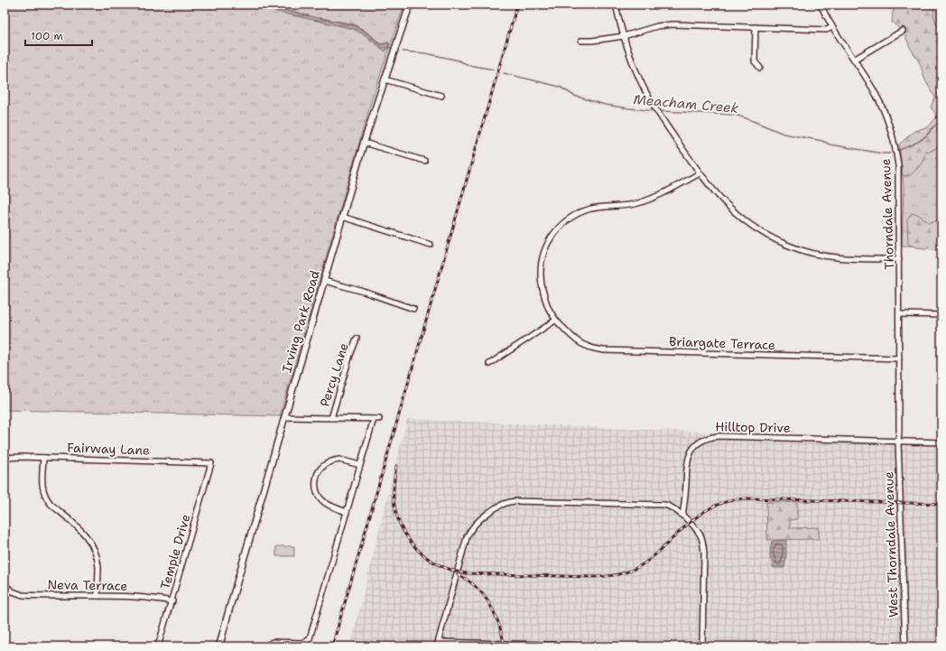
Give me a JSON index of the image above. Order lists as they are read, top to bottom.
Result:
{
  "streets": {
    "main road": ["Irving Park Road"],
    "street": [
      "Thorndale Avenue",
      "Briargate Terrace",
      "Percy Lane",
      "Hilltop Drive",
      "Fairway Lane",
      "West Thorndale Avenue",
      "Temple Drive",
      "Neva Terrace"
    ]
  },
  "crossings": [
    ["Thorndale Avenue", "Briargate Terrace"],
    ["Thorndale Avenue", "Hilltop Drive"],
    ["Thorndale Avenue", "West Thorndale Avenue"],
    ["Hilltop Drive", "West Thorndale Avenue"],
    ["Fairway Lane", "Temple Drive"],
    ["Temple Drive", "Neva Terrace"]
  ],
  "water": ["Meacham Creek"],
  "scale_bar": "100 m"
}
